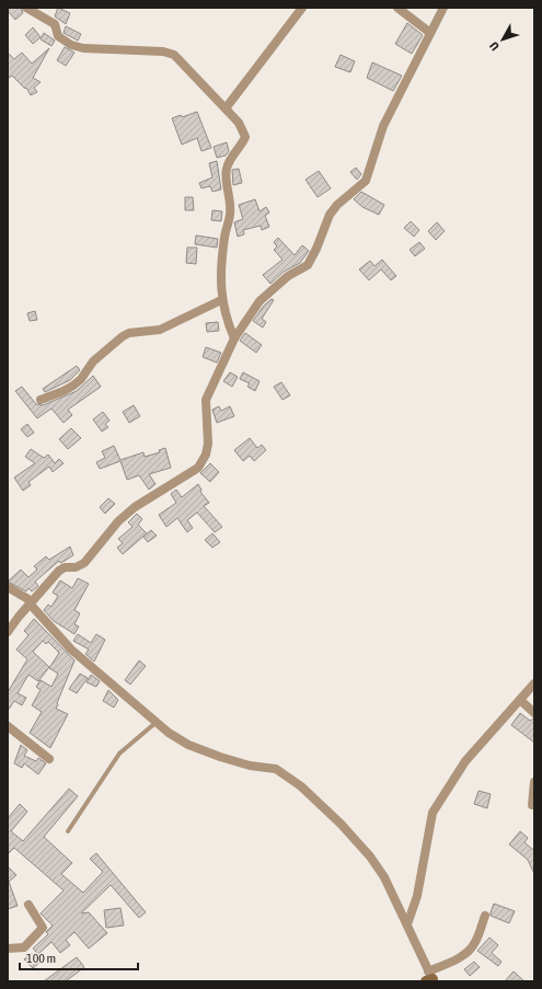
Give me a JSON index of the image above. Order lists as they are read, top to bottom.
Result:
{
  "scale_bar": "100 m",
  "north": "bottom left"
}
